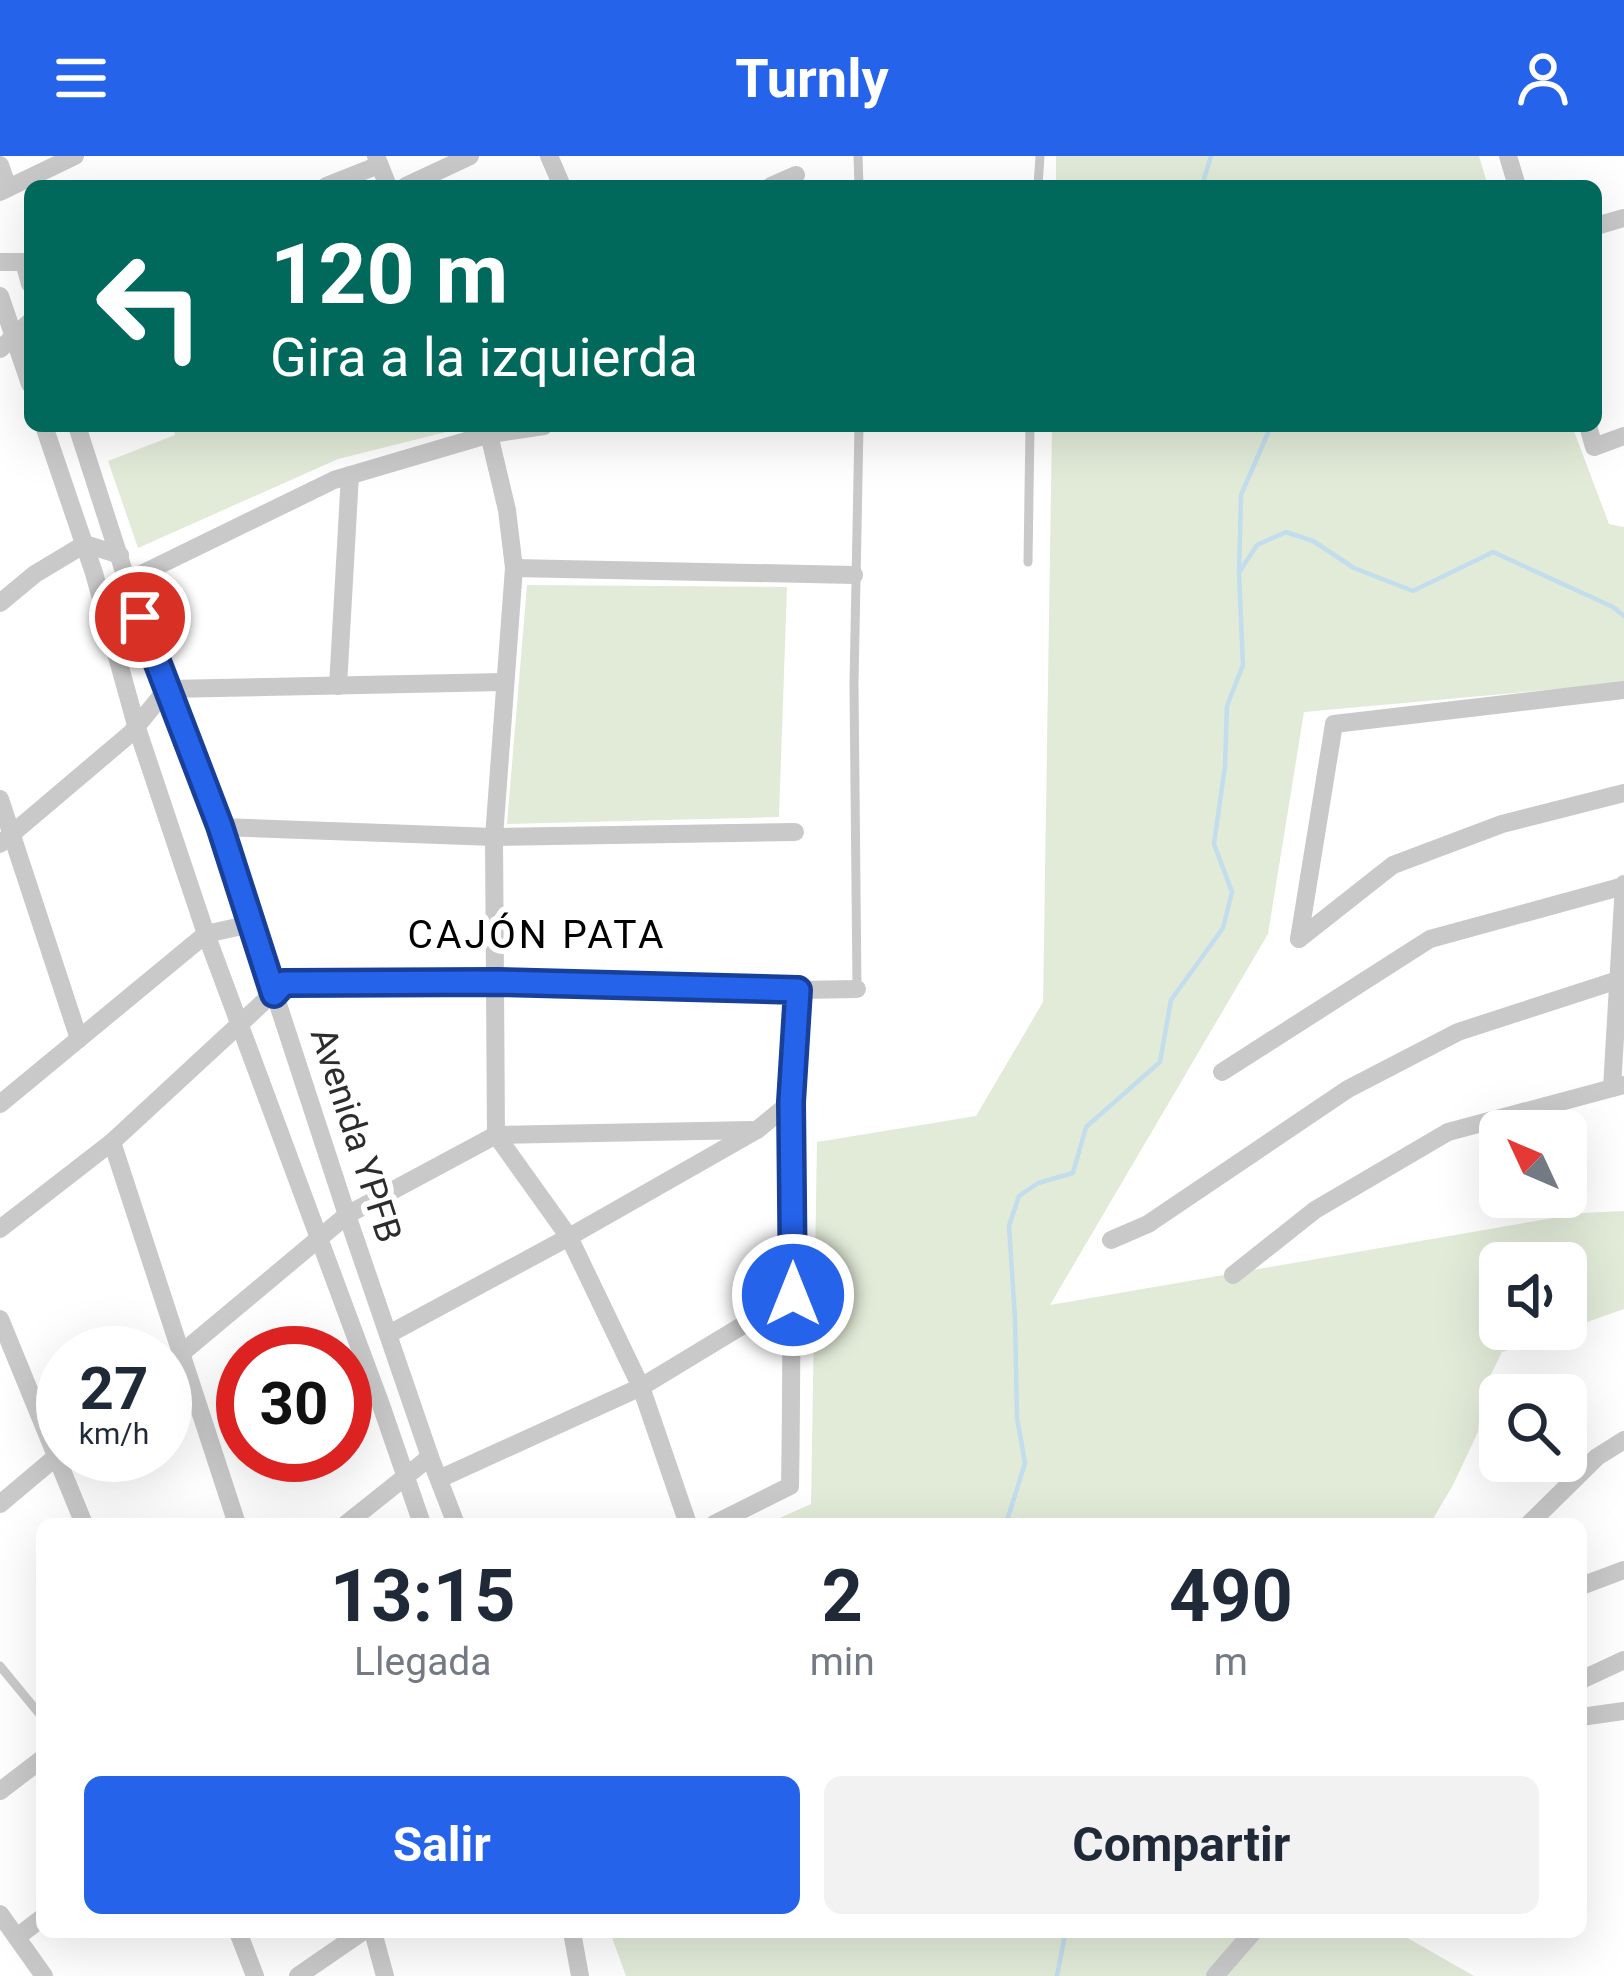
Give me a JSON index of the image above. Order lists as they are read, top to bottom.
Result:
{
  "streets": {
    "street": ["Avenida YPFB"]
  },
  "districts": ["CAJÓN PATA"],
  "north": "top left",
  "page": {
    "header": "Turnly",
    "turn": ["120 m", "Gira a la izquierda"],
    "speed": "27 km/h",
    "limit": "30",
    "eta": [
      "13:15",
      "Llegada",
      "2",
      "min",
      "490",
      "m"
    ],
    "buttons": ["Salir", "Compartir"]
  }
}
